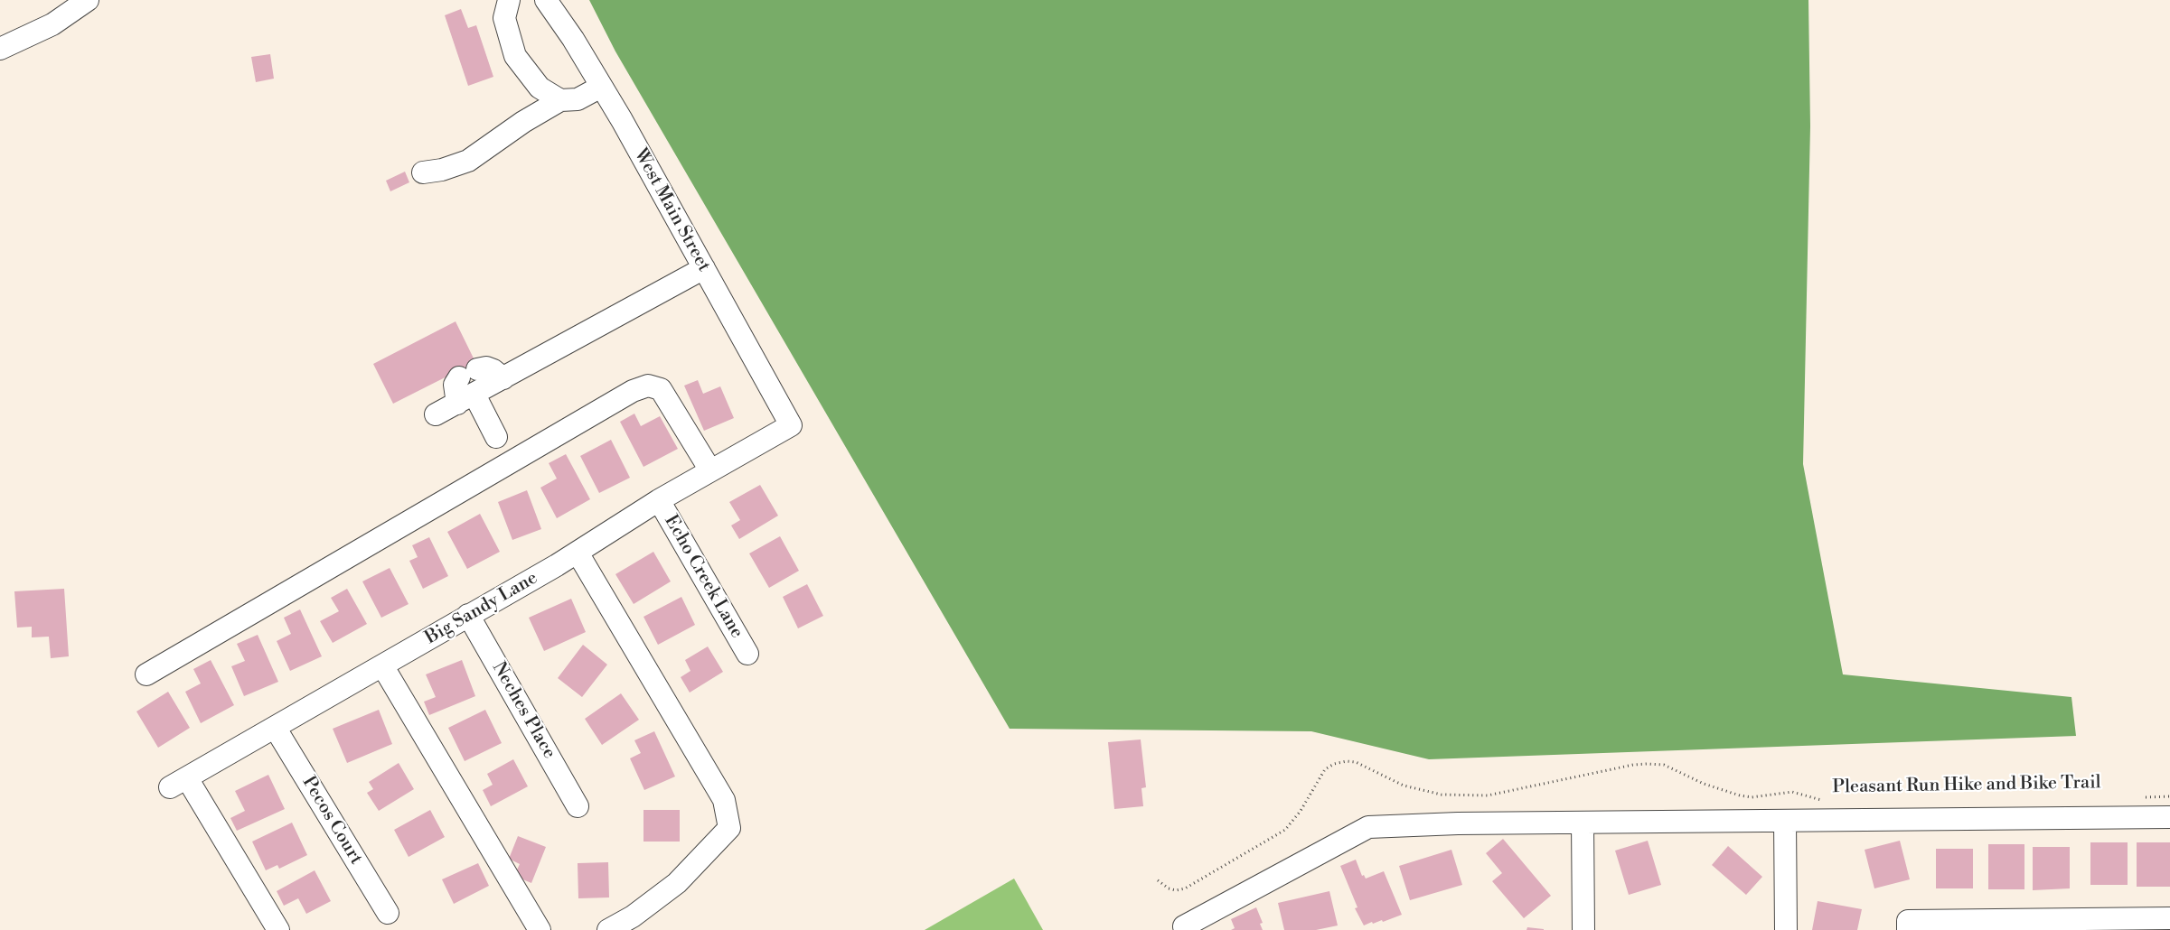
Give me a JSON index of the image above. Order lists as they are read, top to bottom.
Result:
{
  "streets": {
    "street": [
      "West Main Street",
      "Echo Creek Lane",
      "Big Sandy Lane",
      "Neches Place",
      "Pecos Court"
    ],
    "path": ["Pleasant Run Hike and Bike Trail"]
  },
  "crossings": [
    ["West Main Street", "Big Sandy Lane"],
    ["Echo Creek Lane", "Big Sandy Lane"],
    ["Big Sandy Lane", "Neches Place"],
    ["Big Sandy Lane", "Pecos Court"]
  ]
}
